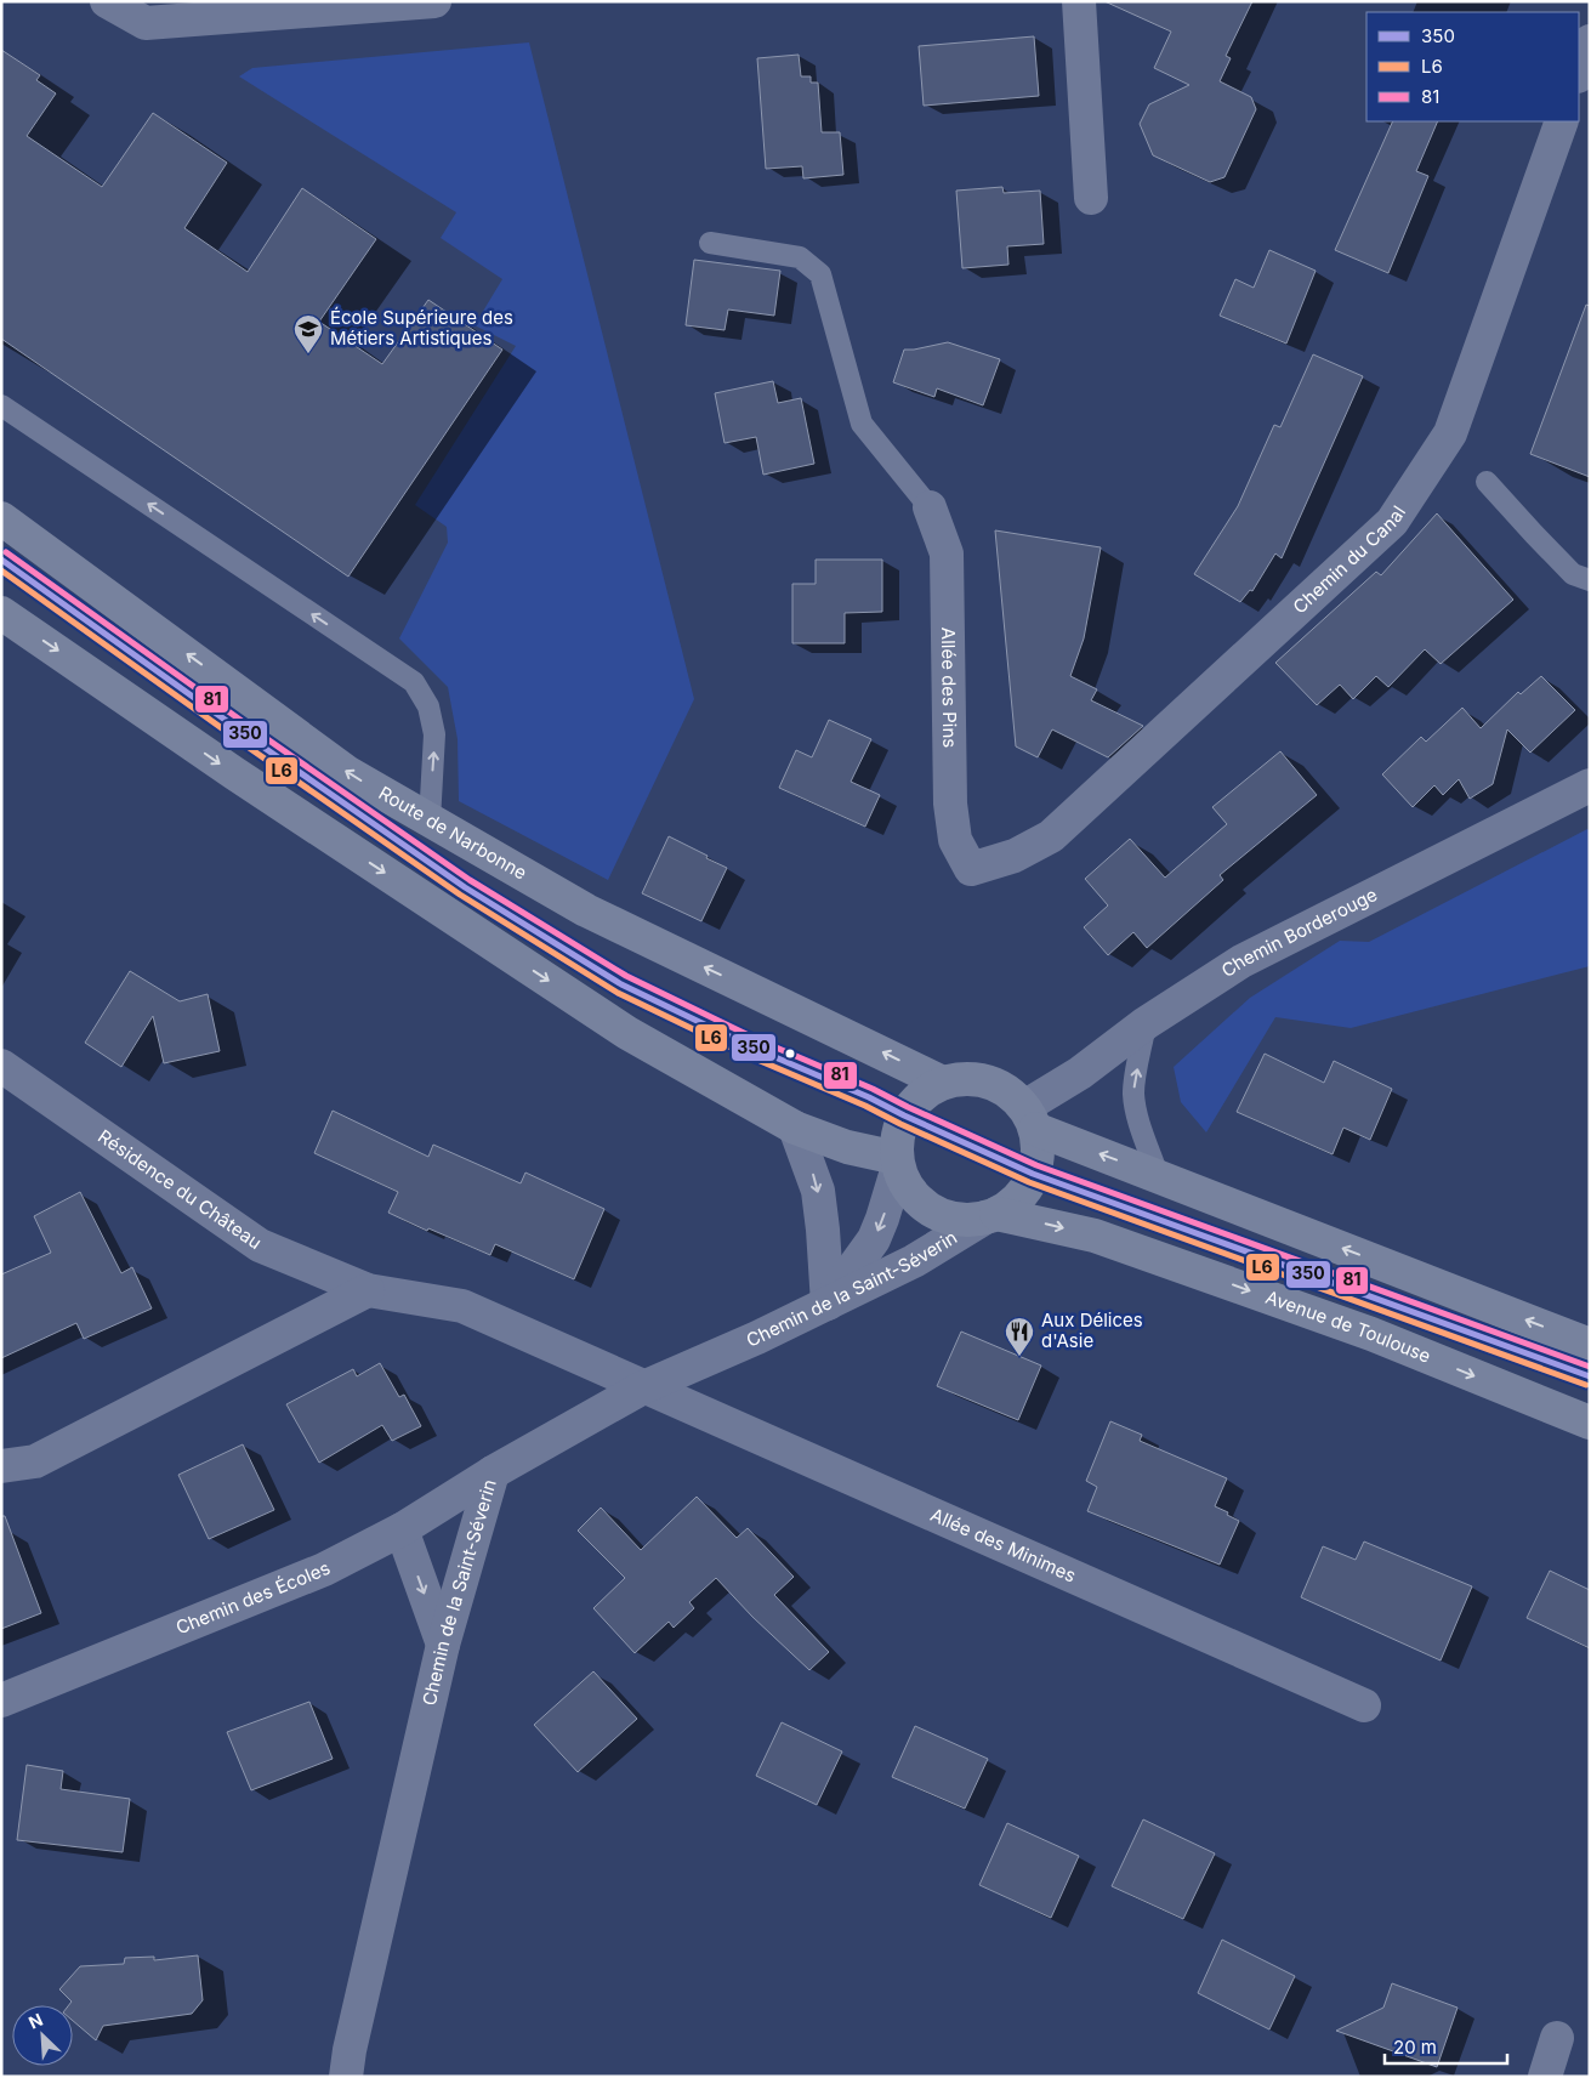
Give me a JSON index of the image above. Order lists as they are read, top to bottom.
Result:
{
  "streets": {
    "main road": ["Route de Narbonne", "Avenue de Toulouse"],
    "street": [
      "Chemin du Canal",
      "Allée des Pins",
      "Chemin Borderouge",
      "Résidence du Château",
      "Chemin de la Saint-Séverin",
      "Allée des Minimes",
      "Chemin des Écoles"
    ]
  },
  "crossings": [
    ["Chemin du Canal", "Allée des Pins"],
    ["Résidence du Château", "Chemin de la Saint-Séverin"],
    ["Résidence du Château", "Allée des Minimes"],
    ["Chemin de la Saint-Séverin", "Avenue de Toulouse"],
    ["Chemin de la Saint-Séverin", "Allée des Minimes"],
    ["Chemin de la Saint-Séverin", "Chemin des Écoles"]
  ],
  "places": {
    "school or university": ["École Supérieure des Métiers Artistiques"],
    "restaurant": ["Aux Délices d'Asie"]
  },
  "lines": ["transit line 81", "transit line 350", "transit line L6"],
  "legend": ["350", "L6", "81"],
  "scale_bar": "20 m",
  "north": "top left"
}
